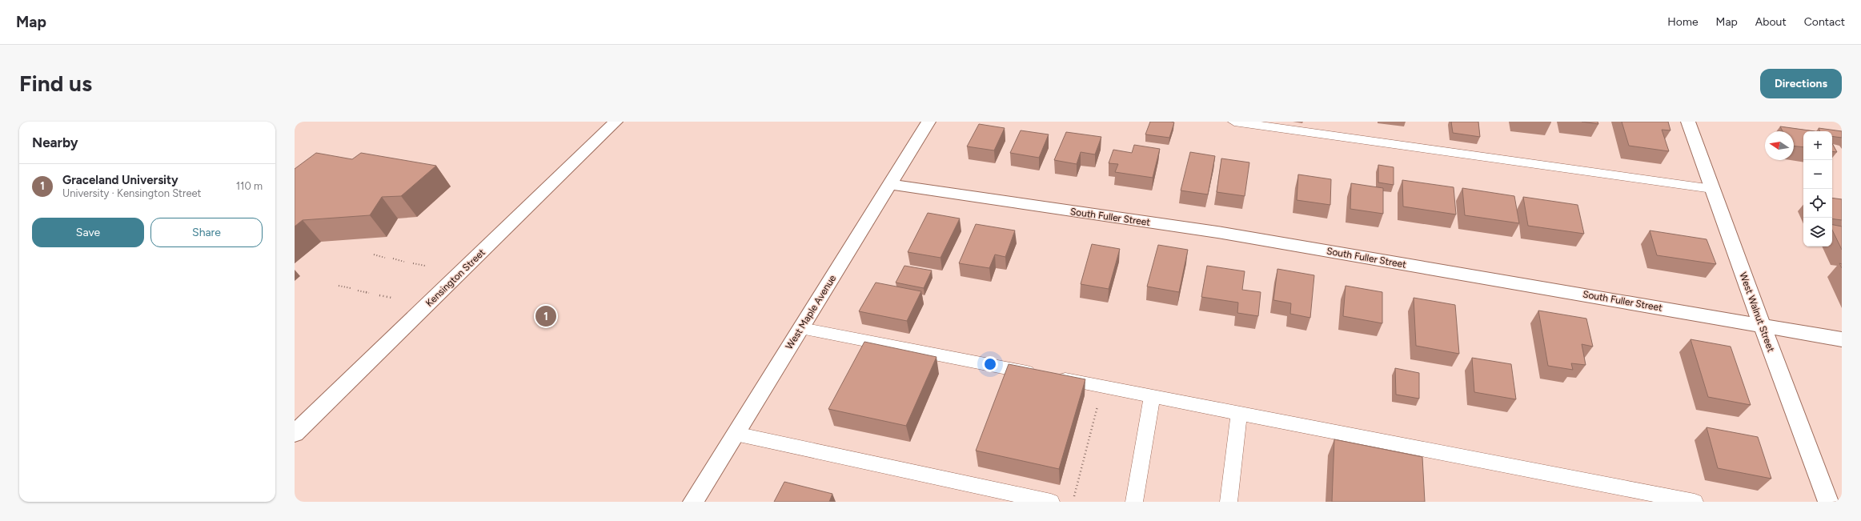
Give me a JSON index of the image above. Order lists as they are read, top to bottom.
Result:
{
  "streets": {
    "street": [
      "South Fuller Street",
      "Kensington Street",
      "West Maple Avenue",
      "West Walnut Street"
    ]
  },
  "crossings": [
    ["South Fuller Street", "West Maple Avenue"],
    ["South Fuller Street", "West Walnut Street"]
  ],
  "north": "left",
  "page": {
    "header": "Map",
    "nav": [
      "Home",
      "Map",
      "About",
      "Contact"
    ],
    "buttons": [
      "Directions",
      ["Save", "Share"]
    ],
    "title": "Find us",
    "heading": "Nearby",
    "map_buttons": ["+", "−"],
    "list": [
      {
        "mark": "1",
        "name": "Graceland University",
        "note": "University · Kensington Street",
        "value": "110 m"
      }
    ],
    "pins": "1"
  }
}
